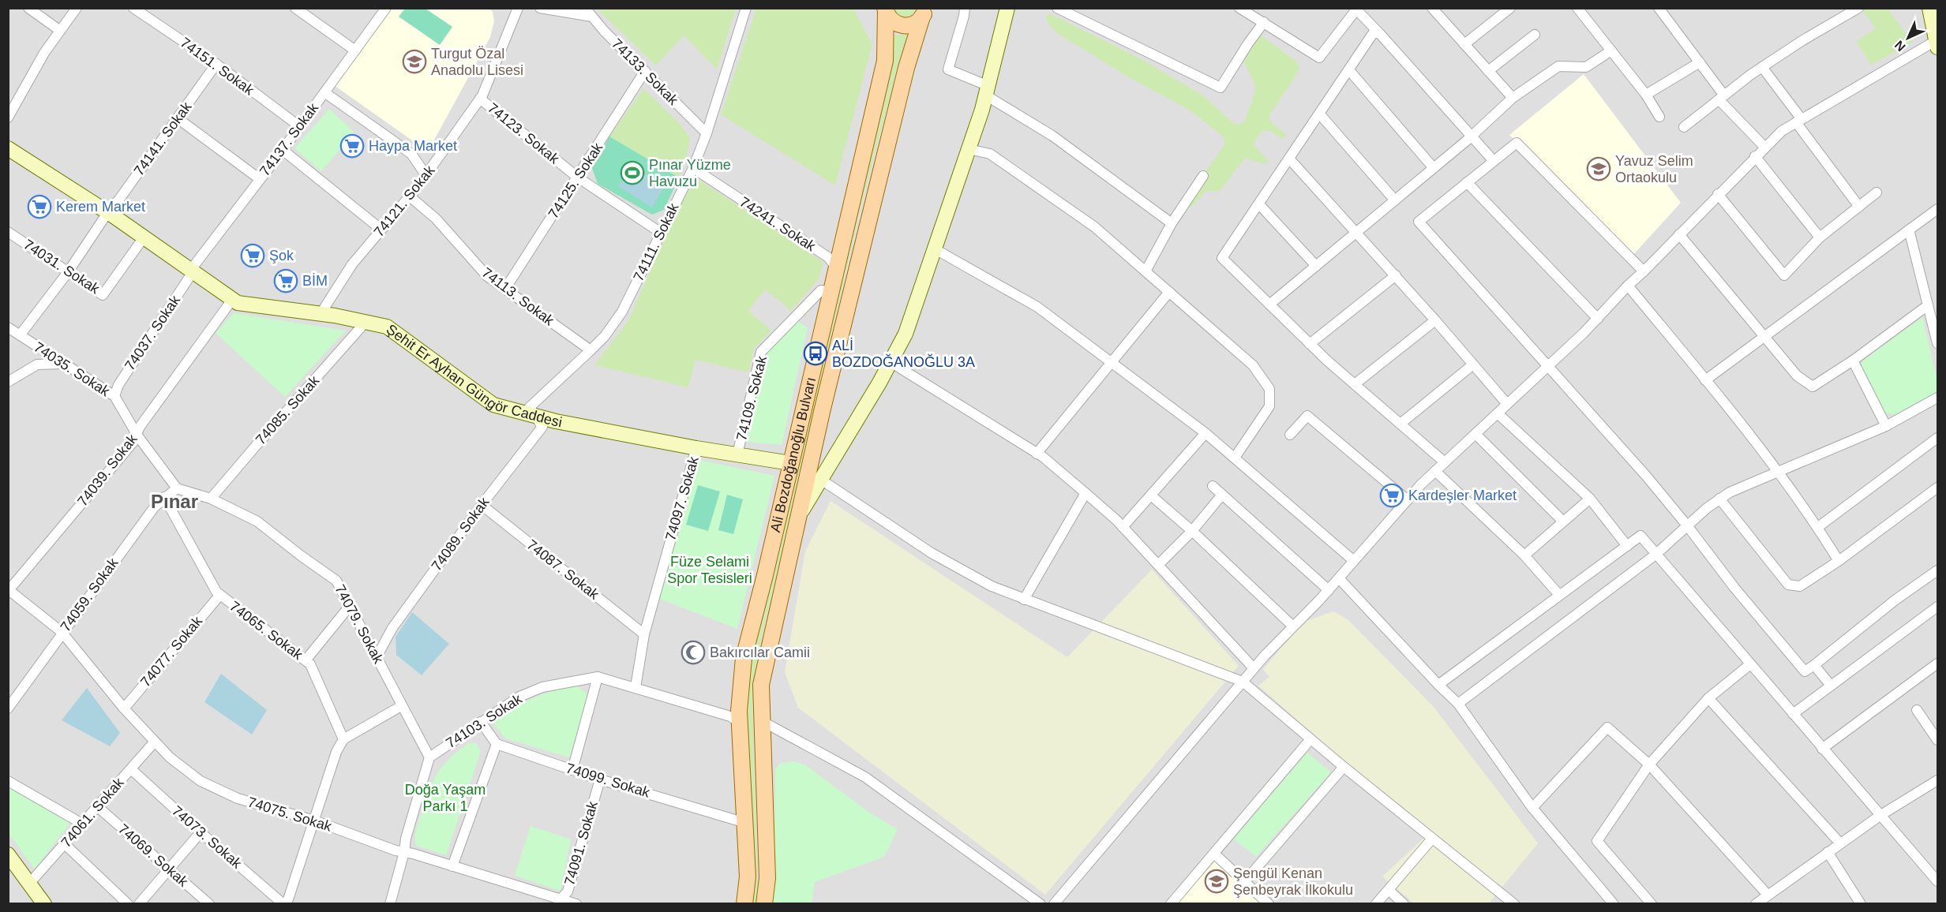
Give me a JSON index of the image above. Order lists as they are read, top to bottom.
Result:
{
  "streets": {
    "main road": ["Ali Bozdoğanoğlu Bulvarı"],
    "street": [
      "74151. Sokak",
      "74133. Sokak",
      "74123. Sokak",
      "74141. Sokak",
      "74137. Sokak",
      "74125. Sokak",
      "74121. Sokak",
      "74241. Sokak",
      "74111. Sokak",
      "74031. Sokak",
      "74113. Sokak",
      "74037. Sokak",
      "74035. Sokak",
      "Şehit Er Ayhan Güngör Caddesi",
      "74109. Sokak",
      "74085. Sokak",
      "74039. Sokak",
      "74097. Sokak",
      "74089. Sokak",
      "74087. Sokak",
      "74059. Sokak",
      "74079. Sokak",
      "74065. Sokak",
      "74077. Sokak",
      "74103. Sokak",
      "74099. Sokak",
      "74061. Sokak",
      "74075. Sokak",
      "74073. Sokak",
      "74091. Sokak",
      "74069. Sokak"
    ]
  },
  "crossings": [
    ["74151. Sokak", "74141. Sokak"],
    ["74151. Sokak", "74137. Sokak"],
    ["74133. Sokak", "74125. Sokak"],
    ["74133. Sokak", "74111. Sokak"],
    ["74123. Sokak", "74125. Sokak"],
    ["74123. Sokak", "74121. Sokak"],
    ["74123. Sokak", "74111. Sokak"],
    ["74141. Sokak", "74031. Sokak"],
    ["74141. Sokak", "74035. Sokak"],
    ["74141. Sokak", "Şehit Er Ayhan Güngör Caddesi"],
    ["74137. Sokak", "74037. Sokak"],
    ["74137. Sokak", "Şehit Er Ayhan Güngör Caddesi"],
    ["74125. Sokak", "74113. Sokak"],
    ["74121. Sokak", "74113. Sokak"],
    ["74121. Sokak", "Şehit Er Ayhan Güngör Caddesi"],
    ["74241. Sokak", "74111. Sokak"],
    ["74241. Sokak", "Ali Bozdoğanoğlu Bulvarı"],
    ["74111. Sokak", "74113. Sokak"],
    ["74111. Sokak", "Şehit Er Ayhan Güngör Caddesi"],
    ["74111. Sokak", "74089. Sokak"],
    ["74031. Sokak", "Şehit Er Ayhan Güngör Caddesi"],
    ["74037. Sokak", "74035. Sokak"],
    ["74037. Sokak", "Şehit Er Ayhan Güngör Caddesi"],
    ["74035. Sokak", "74039. Sokak"],
    ["74035. Sokak", "74059. Sokak"],
    ["74035. Sokak", "74079. Sokak"],
    ["Şehit Er Ayhan Güngör Caddesi", "74109. Sokak"],
    ["Şehit Er Ayhan Güngör Caddesi", "74085. Sokak"],
    ["Şehit Er Ayhan Güngör Caddesi", "Ali Bozdoğanoğlu Bulvarı"],
    ["Şehit Er Ayhan Güngör Caddesi", "74039. Sokak"],
    ["Şehit Er Ayhan Güngör Caddesi", "74097. Sokak"],
    ["Şehit Er Ayhan Güngör Caddesi", "74089. Sokak"],
    ["74109. Sokak", "Ali Bozdoğanoğlu Bulvarı"],
    ["74085. Sokak", "74079. Sokak"],
    ["Ali Bozdoğanoğlu Bulvarı", "74103. Sokak"],
    ["Ali Bozdoğanoğlu Bulvarı", "74099. Sokak"],
    ["74039. Sokak", "74075. Sokak"],
    ["74097. Sokak", "74087. Sokak"],
    ["74097. Sokak", "74103. Sokak"],
    ["74089. Sokak", "74087. Sokak"],
    ["74089. Sokak", "74079. Sokak"],
    ["74059. Sokak", "74079. Sokak"],
    ["74059. Sokak", "74065. Sokak"],
    ["74059. Sokak", "74075. Sokak"],
    ["74079. Sokak", "74103. Sokak"],
    ["74065. Sokak", "74077. Sokak"],
    ["74077. Sokak", "74075. Sokak"],
    ["74099. Sokak", "74091. Sokak"],
    ["74061. Sokak", "74075. Sokak"],
    ["74061. Sokak", "74073. Sokak"],
    ["74061. Sokak", "74069. Sokak"],
    ["74075. Sokak", "74091. Sokak"]
  ],
  "districts": ["Pınar"],
  "parks": ["Füze Selami Spor Tesisleri", "Doğa Yaşam Parkı 1"],
  "places": {
    "school or university": ["Turgut Özal Anadolu Lisesi", "Yavuz Selim Ortaokulu", "Şengül Kenan Şenbeyrak İlkokulu"],
    "supermarket": [
      "Haypa Market",
      "Kerem Market",
      "Şok",
      "BİM",
      "Kardeşler Market"
    ],
    "sports": ["Pınar Yüzme Havuzu"],
    "bus stop": ["ALİ BOZDOĞANOĞLU 3A"],
    "mosque": ["Bakırcılar Camii"]
  },
  "north": "bottom left"
}
